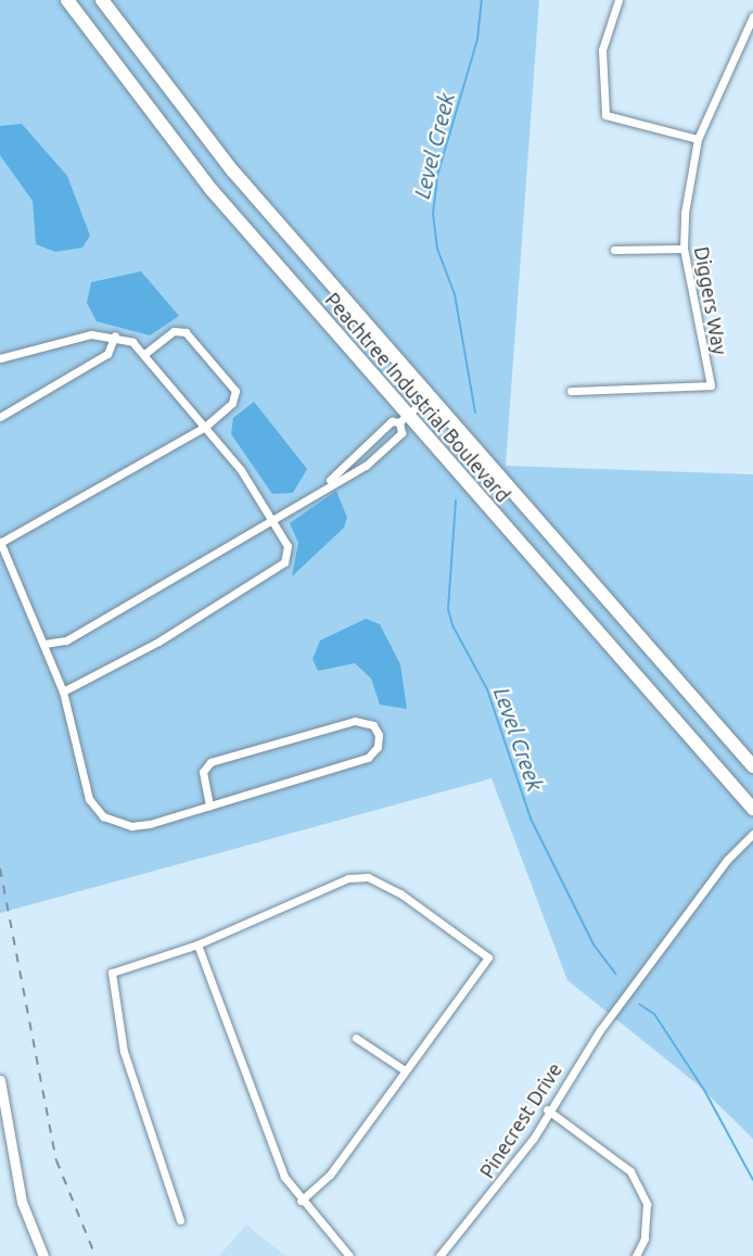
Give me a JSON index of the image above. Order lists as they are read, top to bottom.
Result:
{
  "streets": {
    "highway": ["Peachtree Industrial Boulevard"],
    "street": ["Diggers Way", "Pinecrest Drive"]
  },
  "water": ["Level Creek"]
}
